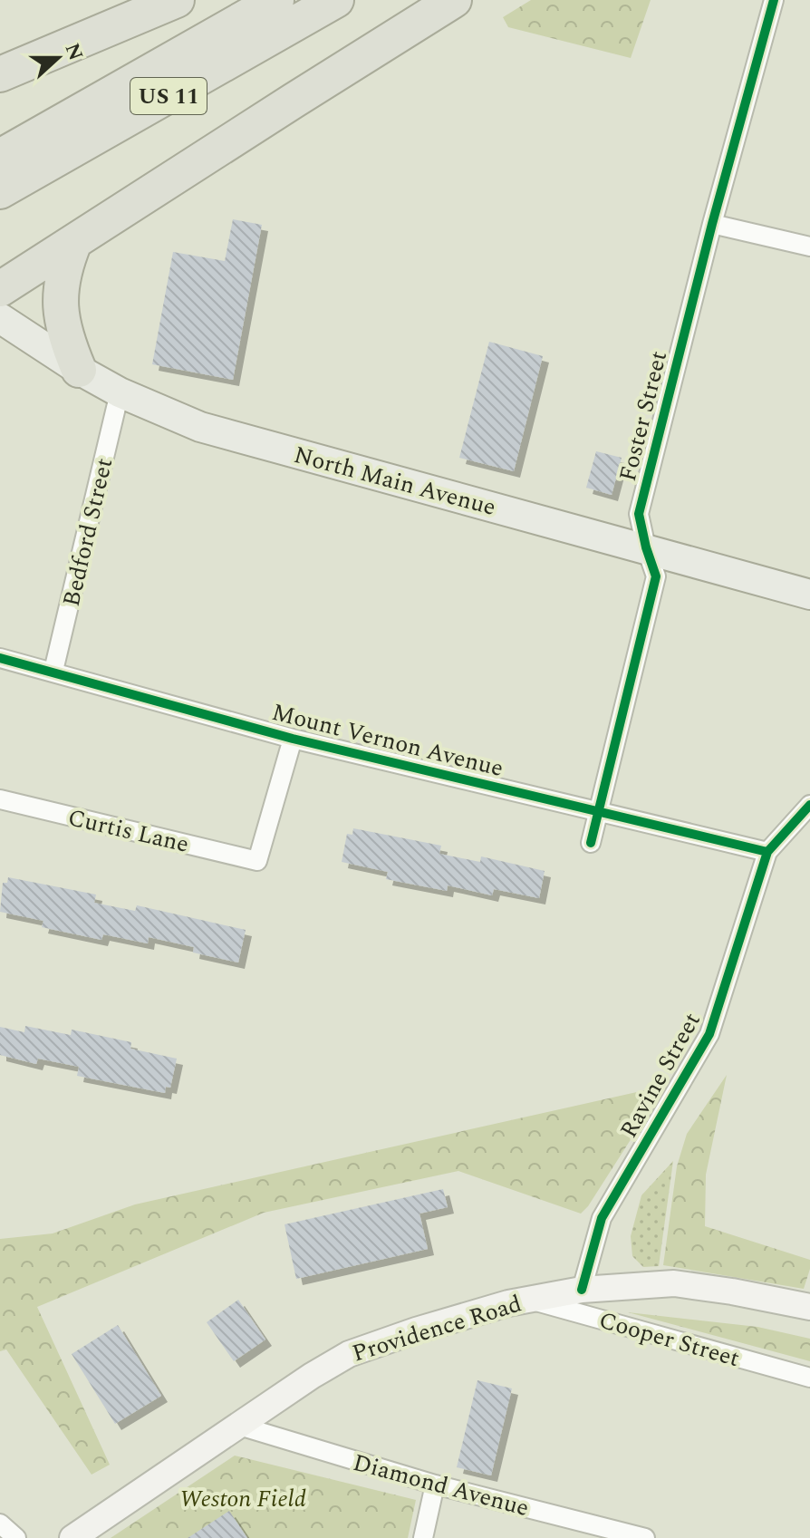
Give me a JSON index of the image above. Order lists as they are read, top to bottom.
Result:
{
  "streets": {
    "highway": ["US 11"],
    "main road": ["North Main Avenue", "Providence Road"],
    "street": [
      "Foster Street",
      "Bedford Street",
      "Mount Vernon Avenue",
      "Curtis Lane",
      "Ravine Street",
      "Cooper Street",
      "Diamond Avenue"
    ]
  },
  "crossings": [
    ["Foster Street", "North Main Avenue"],
    ["Foster Street", "Mount Vernon Avenue"],
    ["North Main Avenue", "Bedford Street"],
    ["Bedford Street", "Mount Vernon Avenue"],
    ["Mount Vernon Avenue", "Curtis Lane"],
    ["Mount Vernon Avenue", "Ravine Street"],
    ["Ravine Street", "Providence Road"],
    ["Providence Road", "Cooper Street"],
    ["Providence Road", "Diamond Avenue"]
  ],
  "parks": ["Weston Field"],
  "north": "right"
}
